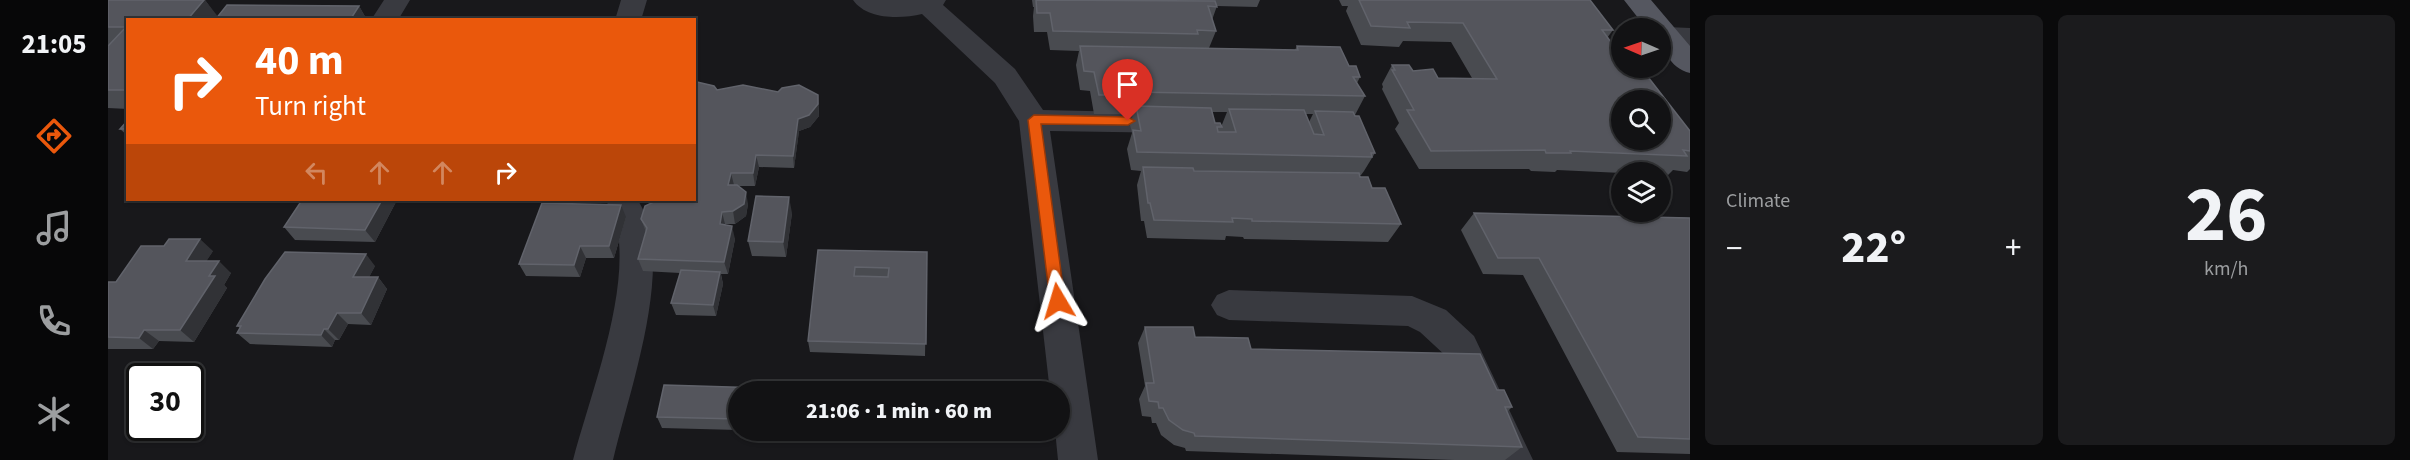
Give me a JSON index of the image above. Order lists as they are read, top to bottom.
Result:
{
  "north": "left",
  "page": {
    "tabs": "21:05",
    "tile": [
      "Climate",
      ["26", "km/h"]
    ],
    "turn": ["40 m", "Turn right"],
    "heat": ["−", "22°", "+"],
    "limit": "30",
    "trip": "21:06 · 1 min · 60 m"
  }
}
